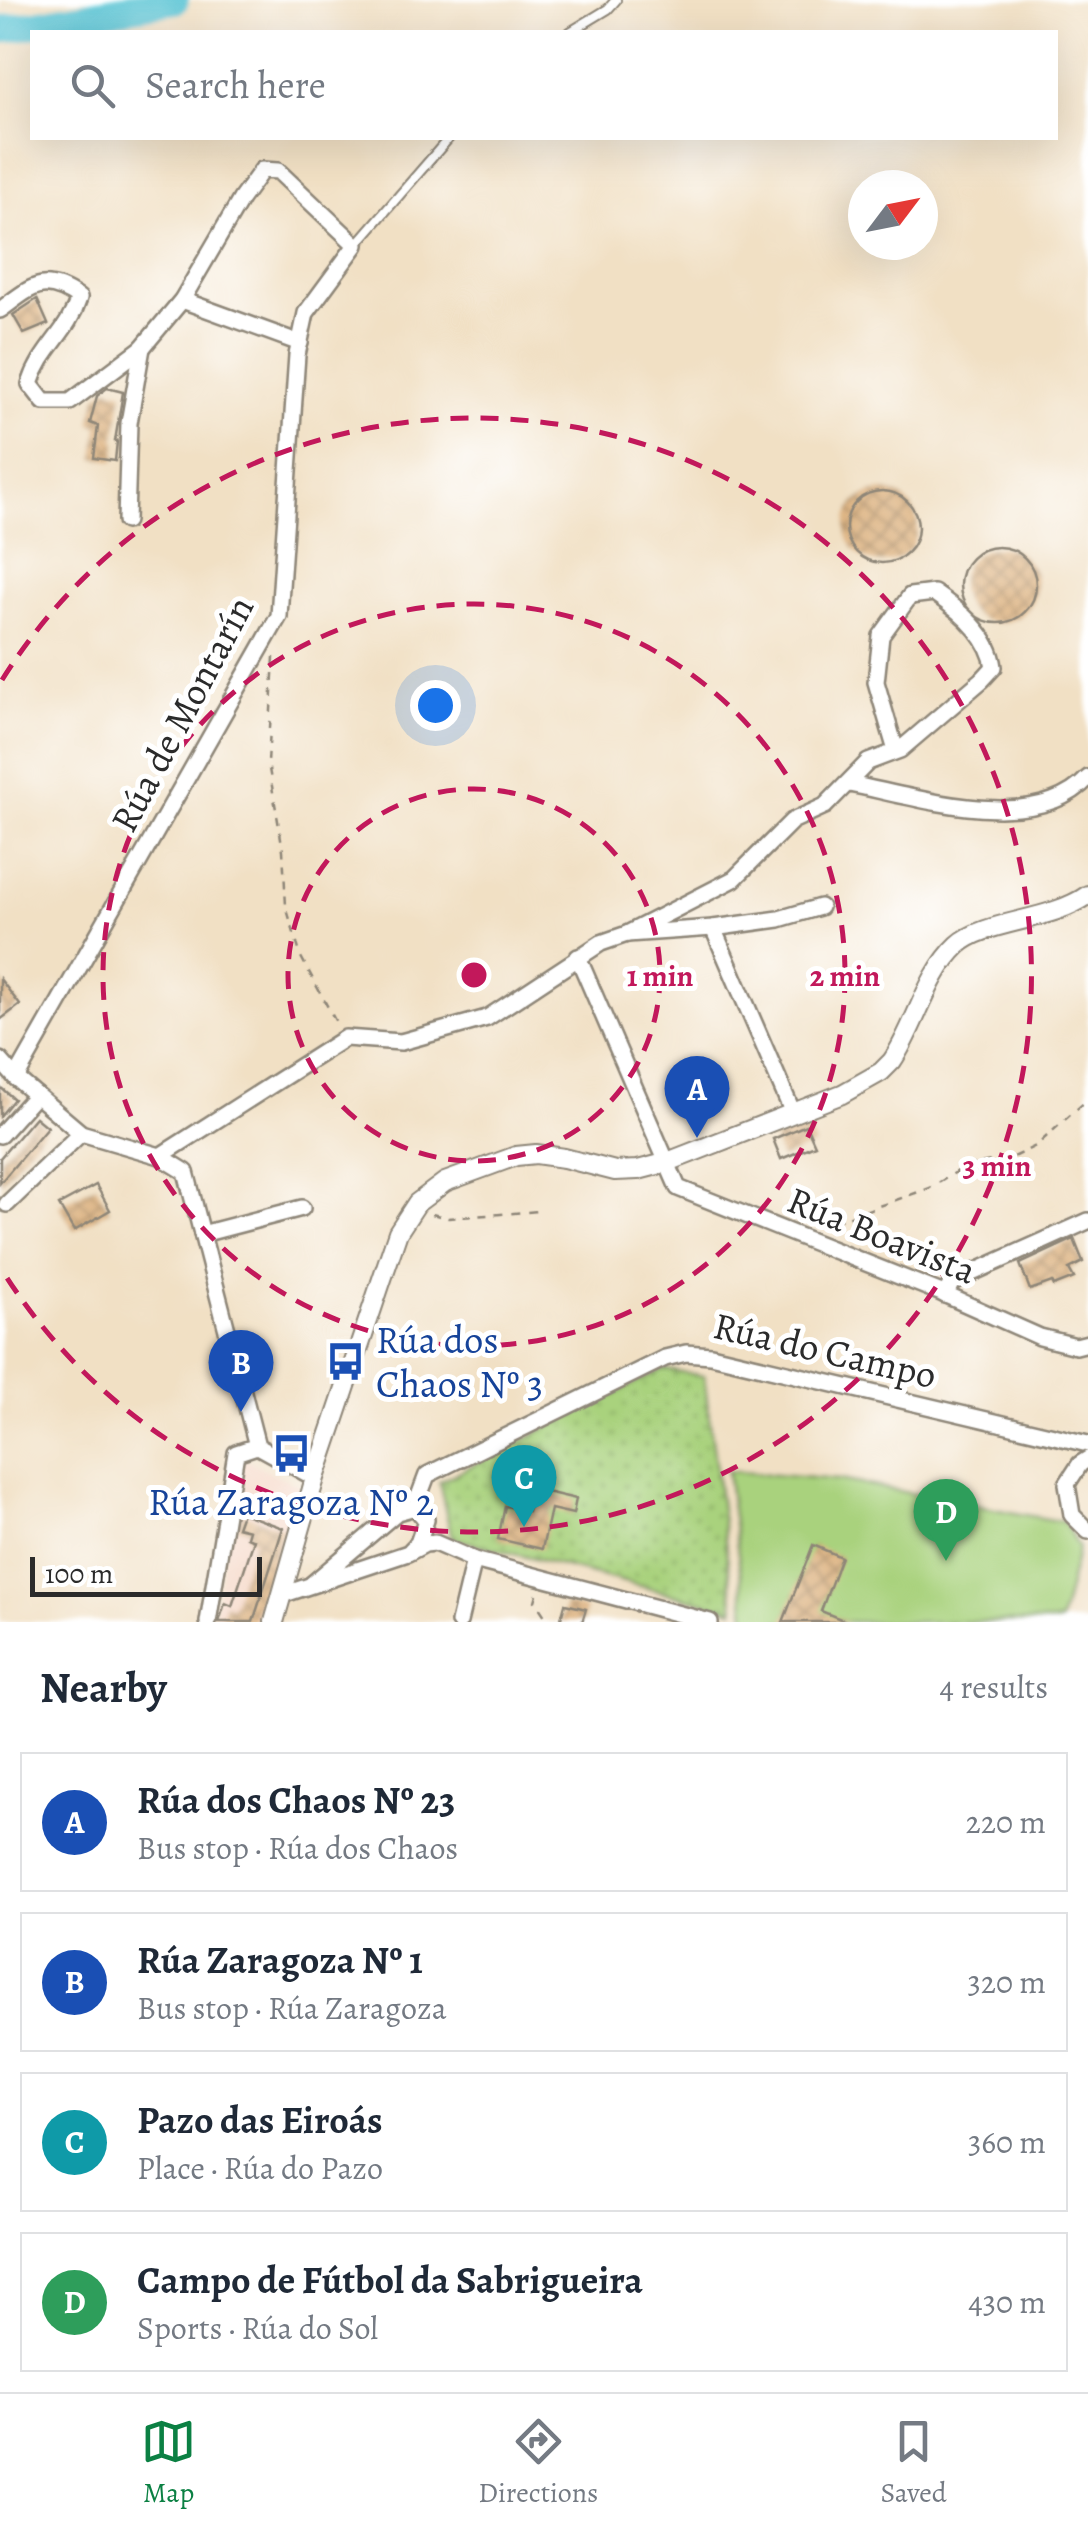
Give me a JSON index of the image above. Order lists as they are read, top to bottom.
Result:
{
  "streets": {
    "street": ["Rúa de Montarín", "Rúa Boavista", "Rúa do Campo"]
  },
  "places": {
    "bus stop": ["Rúa dos Chaos Nº 3", "Rúa Zaragoza Nº 2"]
  },
  "scale_bar": "100 m",
  "north": "top right",
  "page": {
    "search": "Search here",
    "pins": [
      "A",
      "B",
      "C",
      "D"
    ],
    "scale": "100 m",
    "heading": ["Nearby", "4 results"],
    "list": [
      {
        "mark": "A",
        "name": "Rúa dos Chaos Nº 23",
        "note": "Bus stop · Rúa dos Chaos",
        "value": "220 m"
      },
      {
        "mark": "B",
        "name": "Rúa Zaragoza Nº 1",
        "note": "Bus stop · Rúa Zaragoza",
        "value": "320 m"
      },
      {
        "mark": "C",
        "name": "Pazo das Eiroás",
        "note": "Place · Rúa do Pazo",
        "value": "360 m"
      },
      {
        "mark": "D",
        "name": "Campo de Fútbol da Sabrigueira",
        "note": "Sports · Rúa do Sol",
        "value": "430 m"
      }
    ],
    "nav": ["Map", "Directions", "Saved"]
  },
  "rings": ["1 min", "2 min", "3 min"]
}
